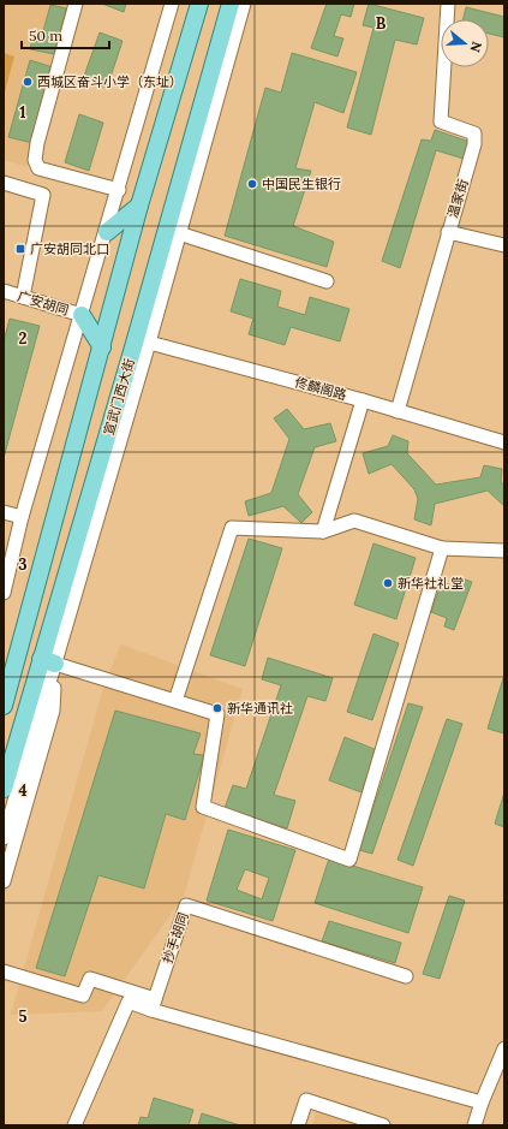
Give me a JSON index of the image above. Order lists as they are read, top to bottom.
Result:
{
  "streets": {
    "main road": ["宣武门西大街"],
    "street": [
      "温家街",
      "广安胡同",
      "佟麟阁路",
      "抄手胡同"
    ]
  },
  "crossings": [
    ["温家街", "佟麟阁路"],
    ["佟麟阁路", "宣武门西大街"]
  ],
  "places": {
    "other": [
      "西城区奋斗小学（东址）",
      "中国民生银行",
      "新华社礼堂",
      "新华通讯社"
    ],
    "transit": ["广安胡同北口"]
  },
  "scale_bar": "50 m",
  "north": "right",
  "grid": {
    "columns": ["B"],
    "rows": [
      "1",
      "2",
      "3",
      "4",
      "5"
    ]
  }
}
